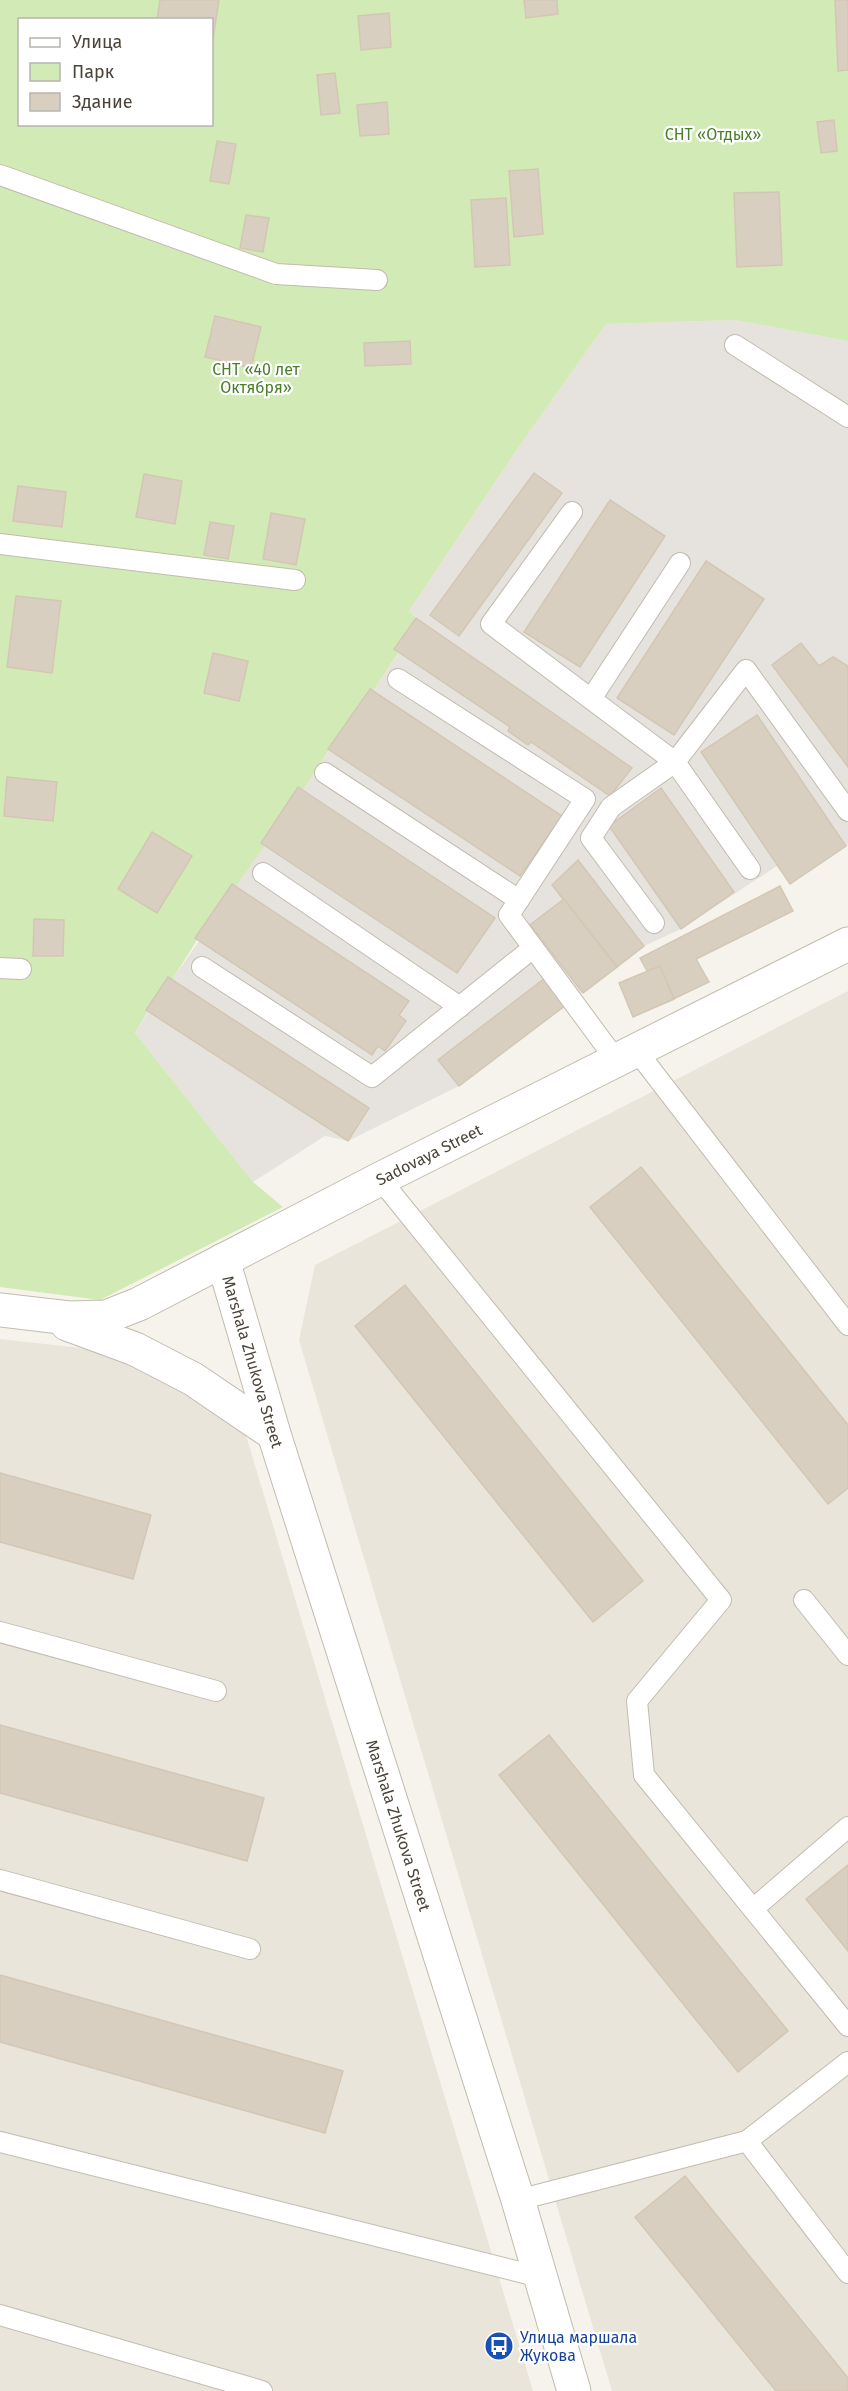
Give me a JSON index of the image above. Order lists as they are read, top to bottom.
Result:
{
  "streets": {
    "street": ["Sadovaya Street", "Marshala Zhukova Street"]
  },
  "crossings": [
    ["Sadovaya Street", "Marshala Zhukova Street"]
  ],
  "parks": ["СНТ «Отдых»", "СНТ «40 лет Октября»"],
  "places": {
    "bus stop": ["Улица маршала Жукова"]
  },
  "legend": ["Улица", "Парк", "Здание"]
}
